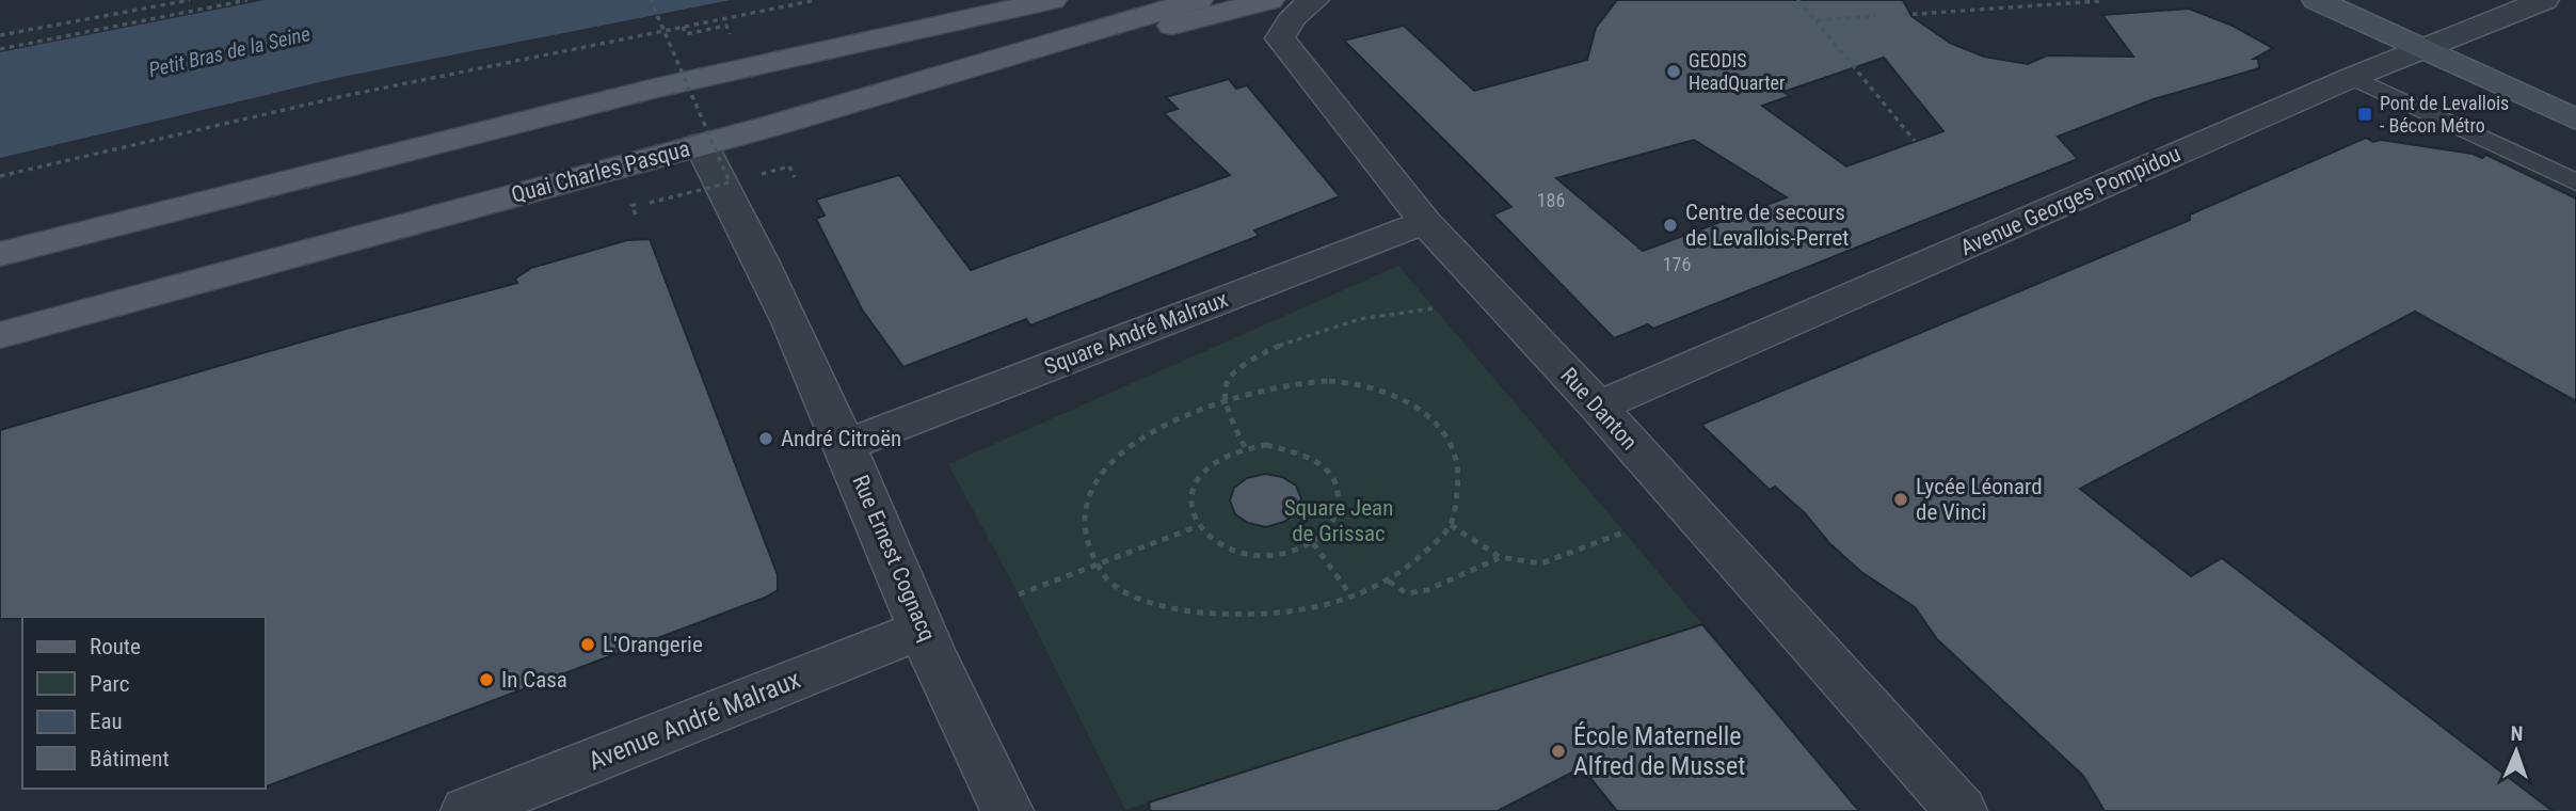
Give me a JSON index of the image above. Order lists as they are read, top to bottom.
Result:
{
  "streets": {
    "main road": ["Quai Charles Pasqua"],
    "street": [
      "Avenue Georges Pompidou",
      "Square André Malraux",
      "Rue Danton",
      "Rue Ernest Cognacq",
      "Avenue André Malraux"
    ]
  },
  "crossings": [
    ["Quai Charles Pasqua", "Rue Ernest Cognacq"],
    ["Avenue Georges Pompidou", "Rue Danton"],
    ["Square André Malraux", "Rue Danton"],
    ["Square André Malraux", "Rue Ernest Cognacq"],
    ["Rue Ernest Cognacq", "Avenue André Malraux"]
  ],
  "water": ["Petit Bras de la Seine"],
  "parks": ["Square Jean de Grissac"],
  "places": {
    "other": [
      "GEODIS HeadQuarter",
      "Centre de secours de Levallois-Perret",
      "André Citroën",
      "Lycée Léonard de Vinci",
      "L'Orangerie",
      "In Casa",
      "École Maternelle Alfred de Musset"
    ],
    "transit": ["Pont de Levallois - Bécon Métro"]
  },
  "house_numbers": ["186", "176"],
  "legend": [
    "Route",
    "Parc",
    "Eau",
    "Bâtiment"
  ],
  "north": "top"
}
